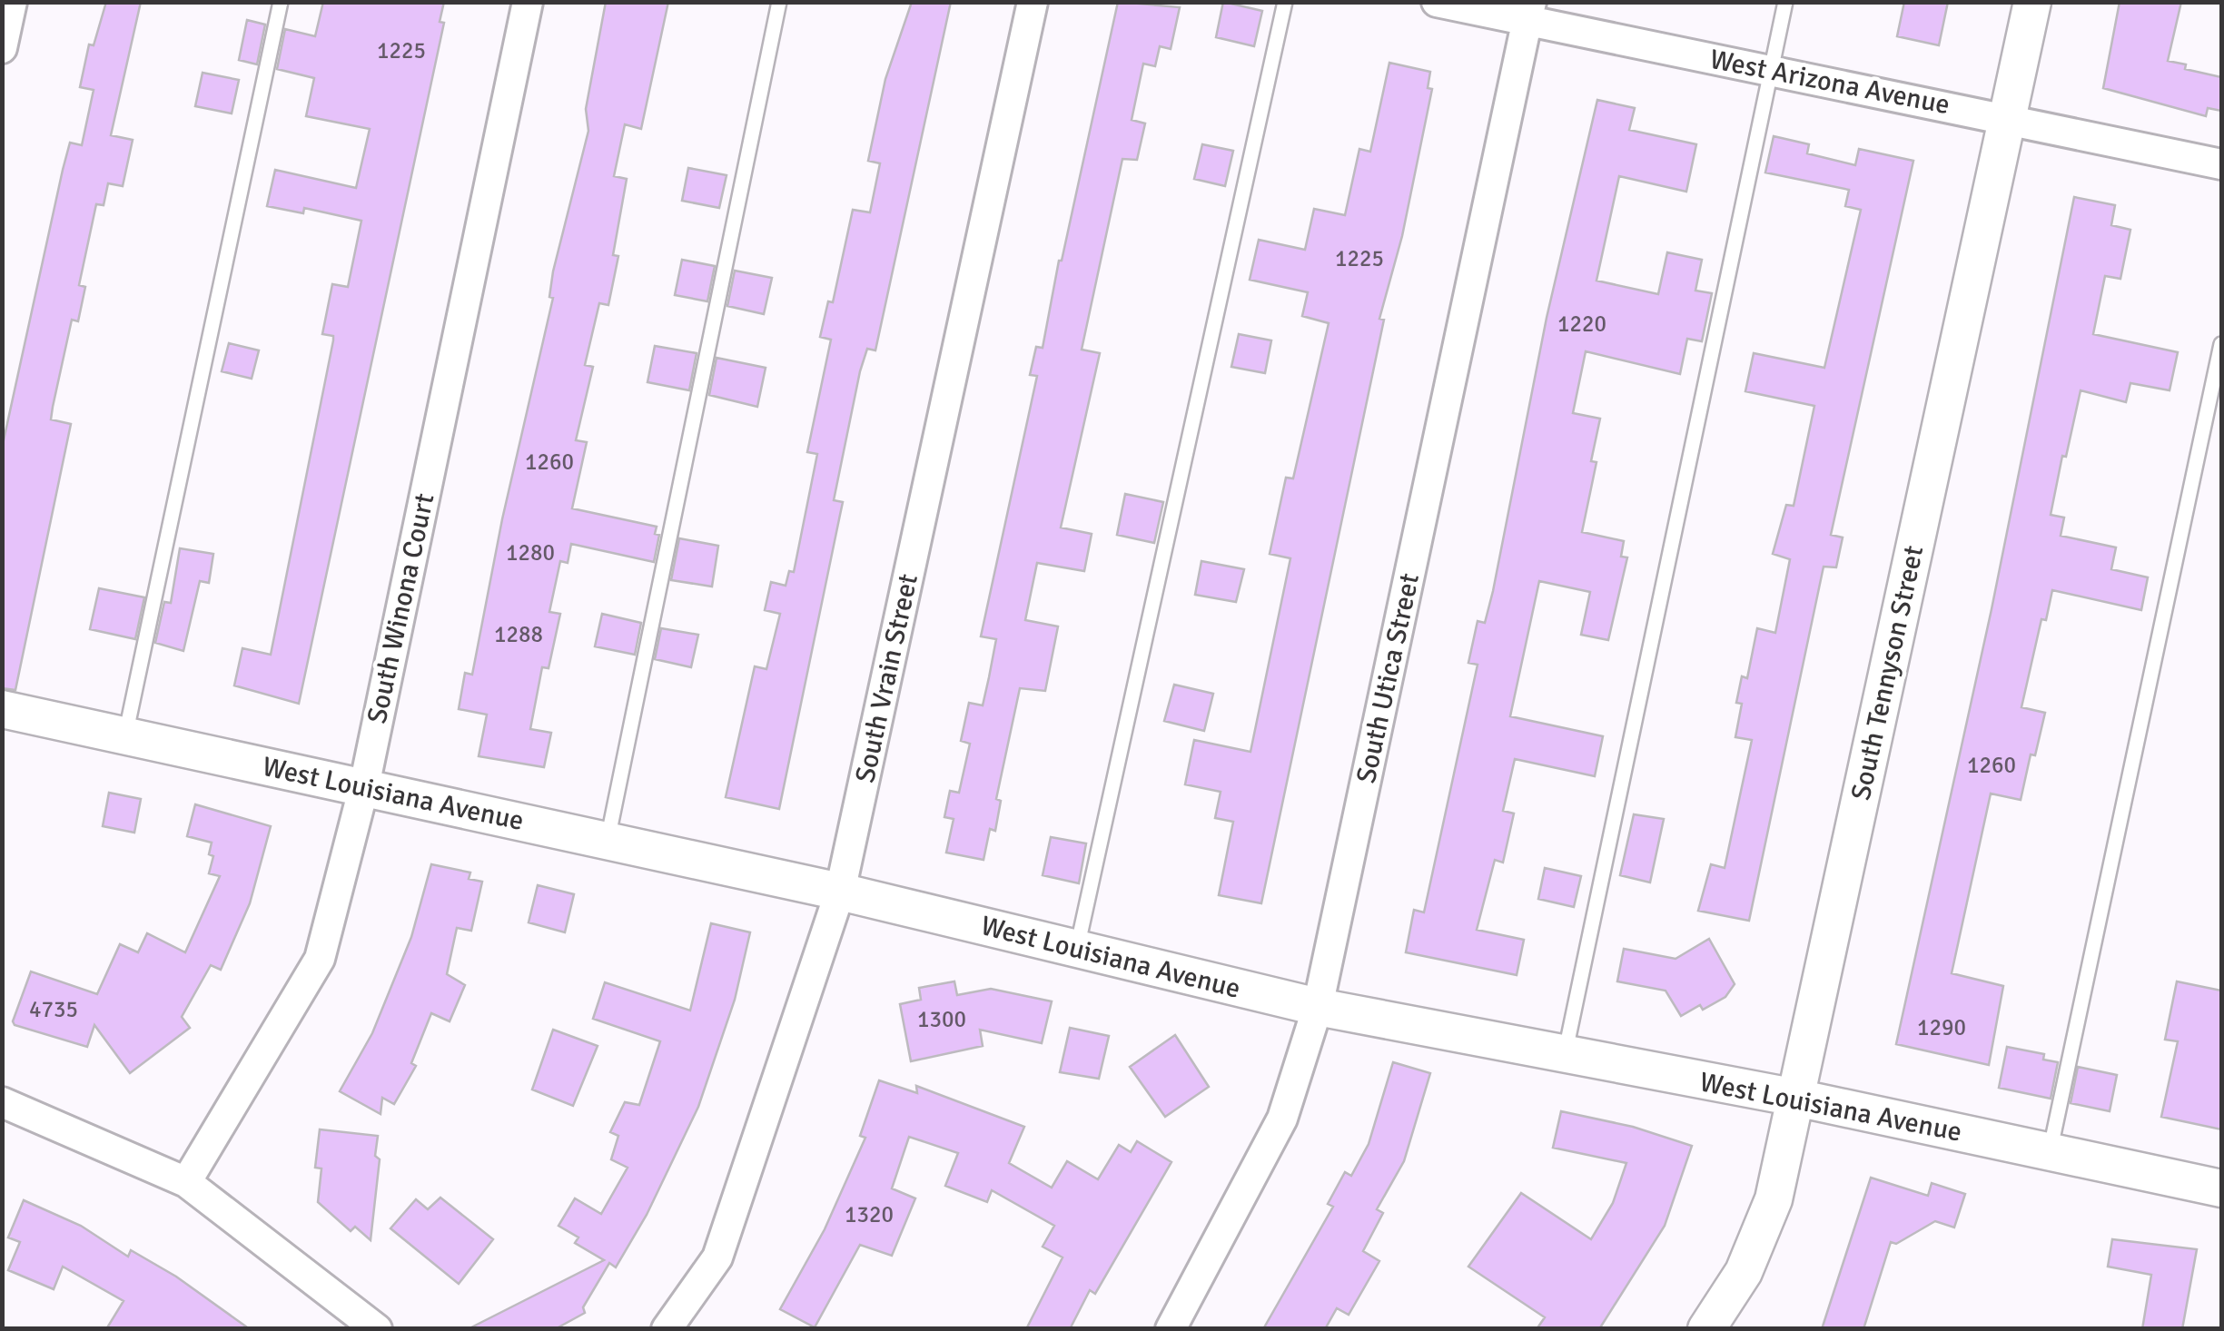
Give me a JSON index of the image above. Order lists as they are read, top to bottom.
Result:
{
  "streets": {
    "street": [
      "West Arizona Avenue",
      "South Winona Court",
      "South Tennyson Street",
      "South Vrain Street",
      "South Utica Street",
      "West Louisiana Avenue"
    ]
  },
  "crossings": [
    ["West Arizona Avenue", "South Tennyson Street"],
    ["West Arizona Avenue", "South Utica Street"],
    ["South Winona Court", "West Louisiana Avenue"],
    ["South Tennyson Street", "West Louisiana Avenue"],
    ["South Vrain Street", "West Louisiana Avenue"],
    ["South Utica Street", "West Louisiana Avenue"]
  ],
  "house_numbers": [
    "1225",
    "1225",
    "1220",
    "1260",
    "1280",
    "1288",
    "1260",
    "4735",
    "1300",
    "1290",
    "1320"
  ]
}
